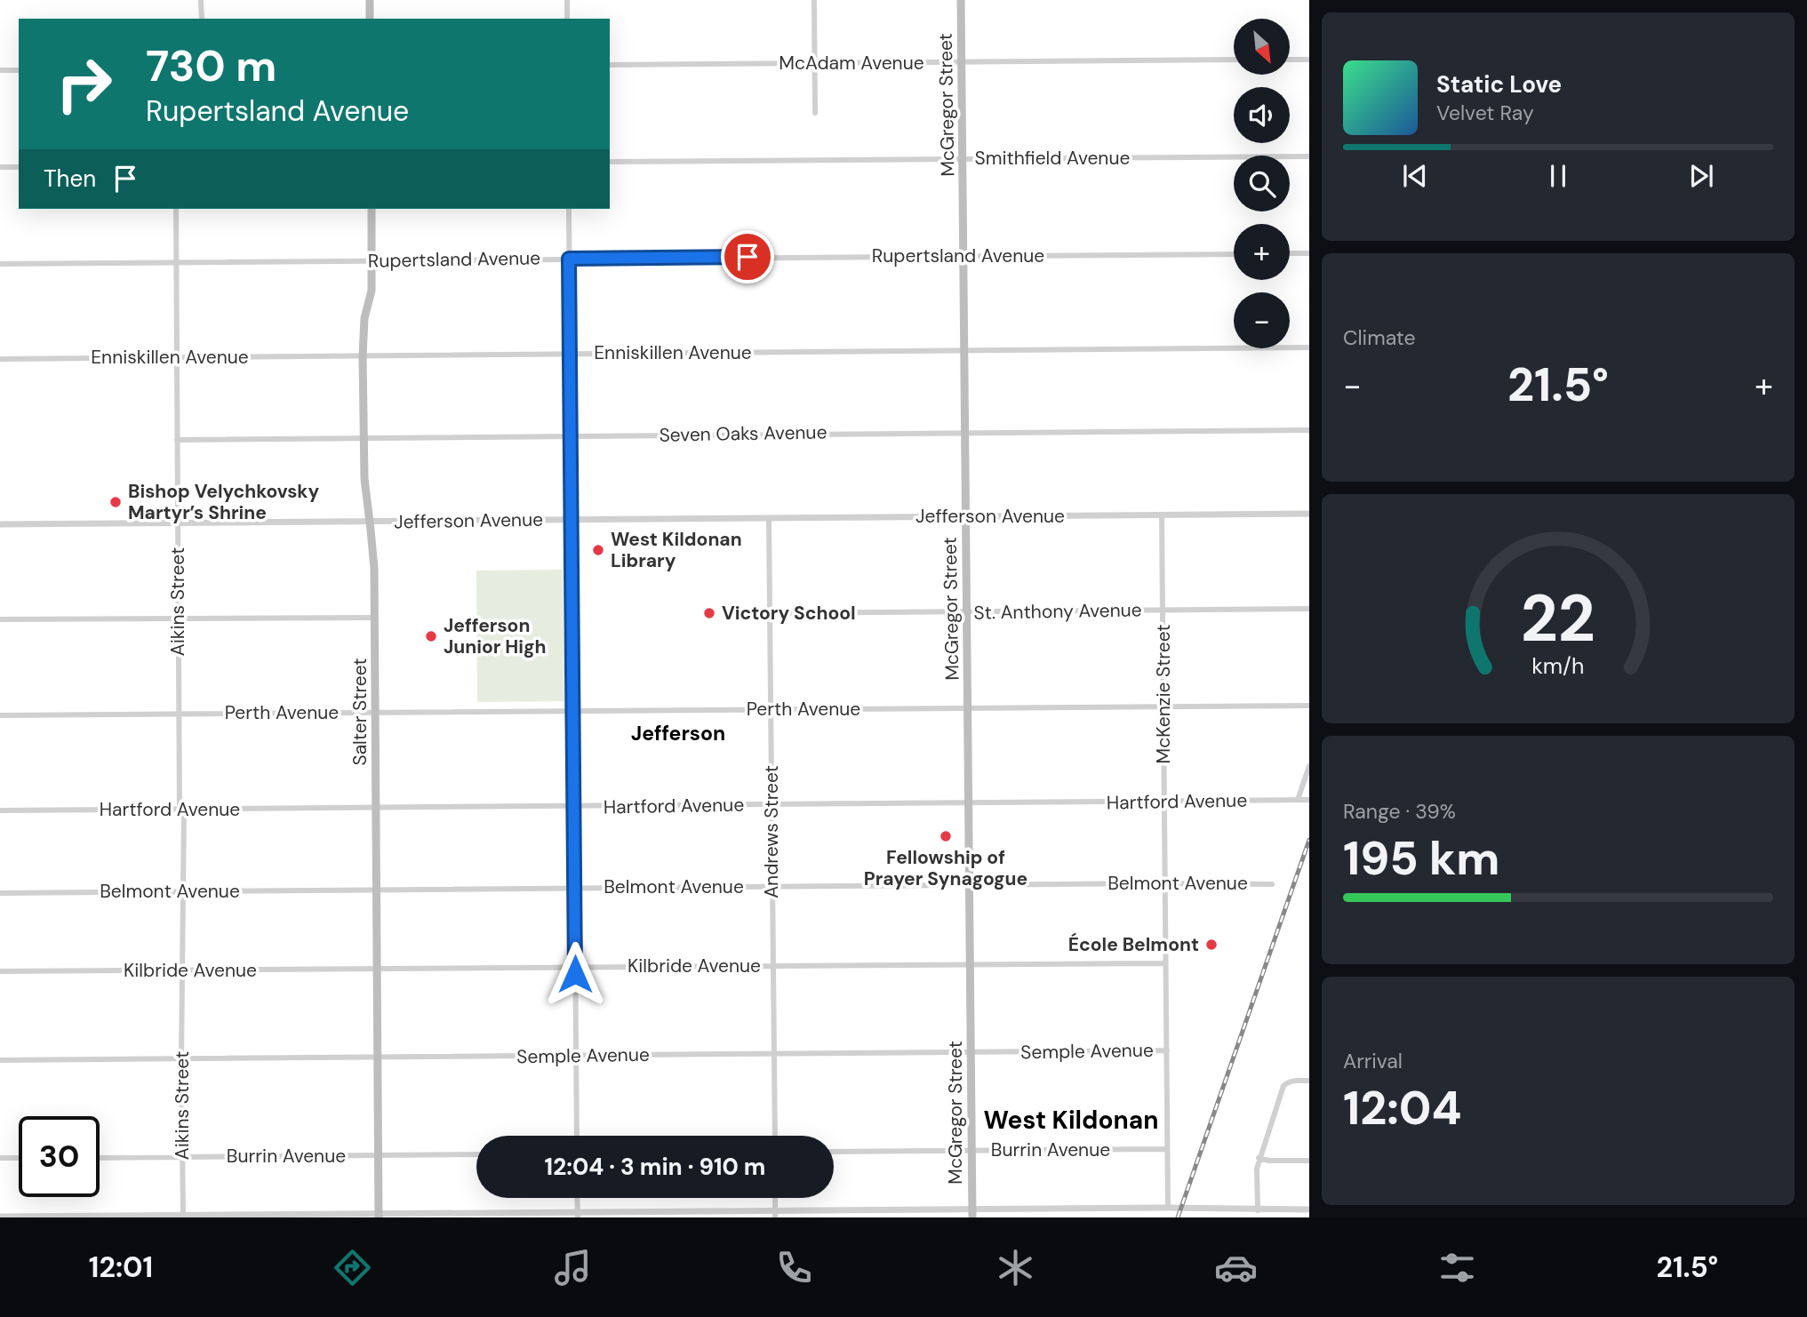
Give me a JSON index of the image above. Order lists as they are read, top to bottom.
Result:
{
  "streets": {
    "main road": ["McGregor Street", "Salter Street"],
    "street": [
      "McAdam Avenue",
      "Smithfield Avenue",
      "Rupertsland Avenue",
      "Enniskillen Avenue",
      "Seven Oaks Avenue",
      "Jefferson Avenue",
      "Aikins Street",
      "St. Anthony Avenue",
      "McKenzie Street",
      "Perth Avenue",
      "Hartford Avenue",
      "Andrews Street",
      "Belmont Avenue",
      "Kilbride Avenue",
      "Semple Avenue",
      "Burrin Avenue"
    ]
  },
  "crossings": [
    ["McAdam Avenue", "McGregor Street"],
    ["McGregor Street", "Smithfield Avenue"],
    ["McGregor Street", "Rupertsland Avenue"],
    ["McGregor Street", "Enniskillen Avenue"],
    ["McGregor Street", "Seven Oaks Avenue"],
    ["McGregor Street", "Jefferson Avenue"],
    ["McGregor Street", "St. Anthony Avenue"],
    ["McGregor Street", "Perth Avenue"],
    ["McGregor Street", "Hartford Avenue"],
    ["McGregor Street", "Belmont Avenue"],
    ["McGregor Street", "Kilbride Avenue"],
    ["McGregor Street", "Semple Avenue"],
    ["McGregor Street", "Burrin Avenue"],
    ["Rupertsland Avenue", "Aikins Street"],
    ["Rupertsland Avenue", "Salter Street"],
    ["Enniskillen Avenue", "Aikins Street"],
    ["Enniskillen Avenue", "Salter Street"],
    ["Seven Oaks Avenue", "Aikins Street"],
    ["Seven Oaks Avenue", "Salter Street"],
    ["Jefferson Avenue", "Aikins Street"],
    ["Jefferson Avenue", "McKenzie Street"],
    ["Jefferson Avenue", "Salter Street"],
    ["Jefferson Avenue", "Andrews Street"],
    ["Aikins Street", "Perth Avenue"],
    ["Aikins Street", "Hartford Avenue"],
    ["Aikins Street", "Belmont Avenue"],
    ["Aikins Street", "Kilbride Avenue"],
    ["Aikins Street", "Semple Avenue"],
    ["Aikins Street", "Burrin Avenue"],
    ["St. Anthony Avenue", "McKenzie Street"],
    ["St. Anthony Avenue", "Andrews Street"],
    ["McKenzie Street", "Perth Avenue"],
    ["McKenzie Street", "Hartford Avenue"],
    ["McKenzie Street", "Belmont Avenue"],
    ["McKenzie Street", "Kilbride Avenue"],
    ["McKenzie Street", "Semple Avenue"],
    ["McKenzie Street", "Burrin Avenue"],
    ["Perth Avenue", "Salter Street"],
    ["Perth Avenue", "Andrews Street"],
    ["Salter Street", "Hartford Avenue"],
    ["Salter Street", "Belmont Avenue"],
    ["Salter Street", "Kilbride Avenue"],
    ["Salter Street", "Semple Avenue"],
    ["Salter Street", "Burrin Avenue"],
    ["Hartford Avenue", "Andrews Street"],
    ["Andrews Street", "Belmont Avenue"],
    ["Andrews Street", "Kilbride Avenue"],
    ["Andrews Street", "Semple Avenue"]
  ],
  "districts": ["Jefferson", "West Kildonan"],
  "places": [
    "Bishop Velychkovsky Martyr’s Shrine",
    "West Kildonan Library",
    "Victory School",
    "Jefferson Junior High",
    "Fellowship of Prayer Synagogue",
    "École Belmont"
  ],
  "north": "bottom right",
  "page": {
    "map_buttons": ["+", "−"],
    "turn": ["730 m", "Rupertsland Avenue"],
    "song": ["Static Love", "Velvet Ray"],
    "then": "Then",
    "tile": [
      "Climate",
      ["Range · 39%", "195 km"],
      ["Arrival", "12:04"]
    ],
    "heat": ["−", "21.5°", "+"],
    "limit": "30",
    "trip": "12:04 · 3 min · 910 m",
    "tabs": ["12:01", "21.5°"],
    "gauge": ["22", "km/h"]
  }
}
